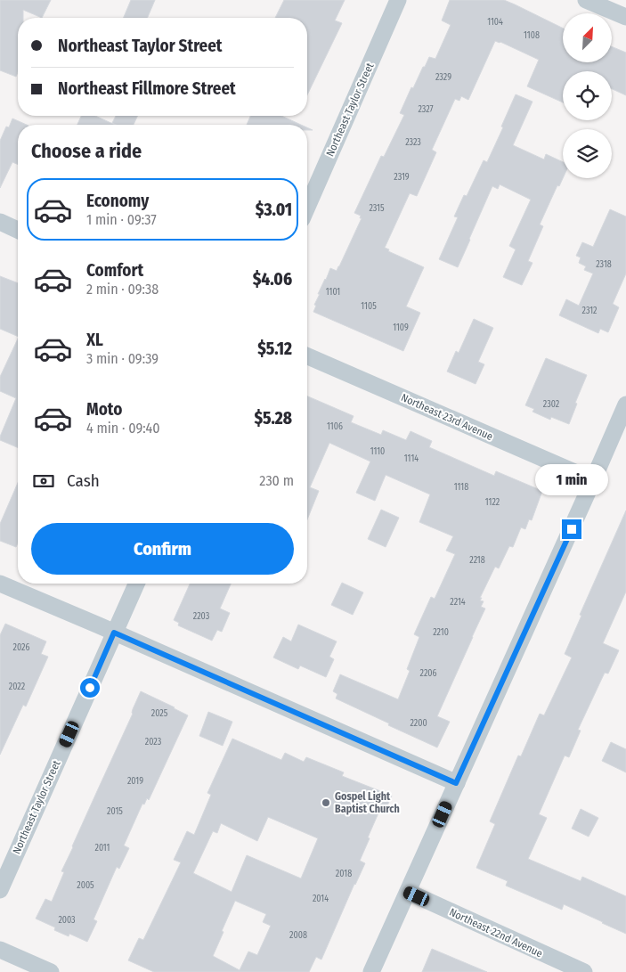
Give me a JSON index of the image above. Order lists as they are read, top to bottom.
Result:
{
  "streets": {
    "street": ["Northeast Taylor Street", "Northeast 23rd Avenue", "Northeast 22nd Avenue"]
  },
  "places": ["Gospel Light Baptist Church"],
  "house_numbers": [
    "1104",
    "1108",
    "2329",
    "2327",
    "2323",
    "2319",
    "2315",
    "2318",
    "1101",
    "1105",
    "2312",
    "1109",
    "2302",
    "1106",
    "1110",
    "1114",
    "1118",
    "1122",
    "2218",
    "2214",
    "2203",
    "2210",
    "2026",
    "2206",
    "2022",
    "2025",
    "2200",
    "2023",
    "2019",
    "2015",
    "2011",
    "2018",
    "2005",
    "2014",
    "2003",
    "2008"
  ],
  "north": "top right",
  "page": {
    "banner": ["Northeast Taylor Street", "Northeast Fillmore Street"],
    "heading": "Choose a ride",
    "list": [
      {
        "name": "Economy",
        "note": "1 min · 09:37",
        "value": "$3.01"
      },
      {
        "name": "Comfort",
        "note": "2 min · 09:38",
        "value": "$4.06"
      },
      {
        "name": "XL",
        "note": "3 min · 09:39",
        "value": "$5.12"
      },
      {
        "name": "Moto",
        "note": "4 min · 09:40",
        "value": "$5.28"
      }
    ],
    "pay": ["Cash", "230 m"],
    "bubble": "1 min",
    "buttons": "Confirm"
  }
}
